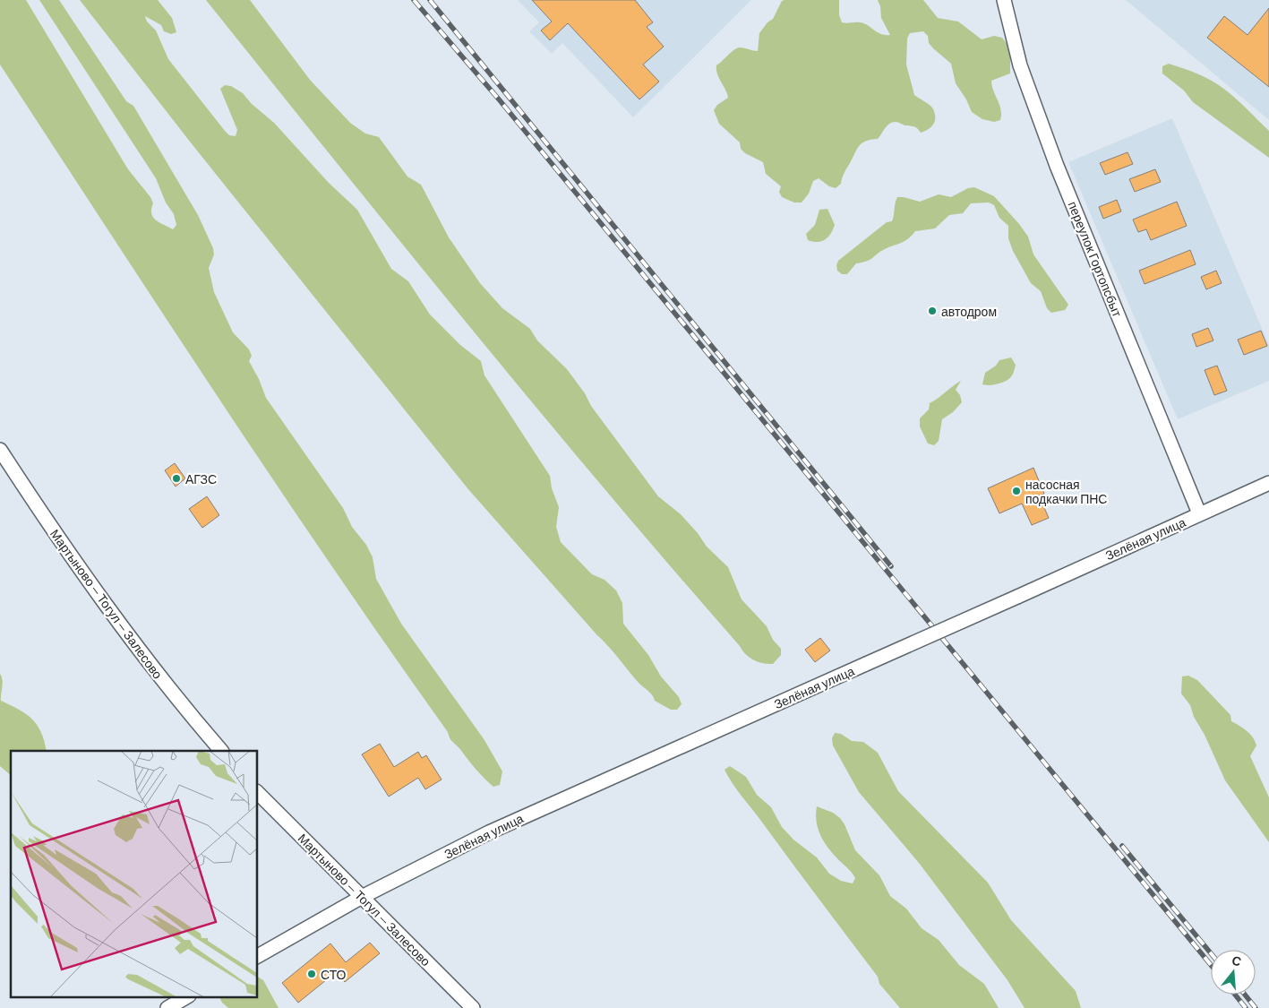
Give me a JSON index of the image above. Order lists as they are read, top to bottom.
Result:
{
  "streets": {
    "street": ["переулок Гортопсбыт", "Зелёная улица", "Мартыново — Тогул — Залесово"]
  },
  "crossings": [
    ["переулок Гортопсбыт", "Зелёная улица"],
    ["Зелёная улица", "Мартыново — Тогул — Залесово"]
  ],
  "places": [
    "автодром",
    "АГЗС",
    "насосная подкачки ПНС",
    "СТО"
  ],
  "north": "top"
}
